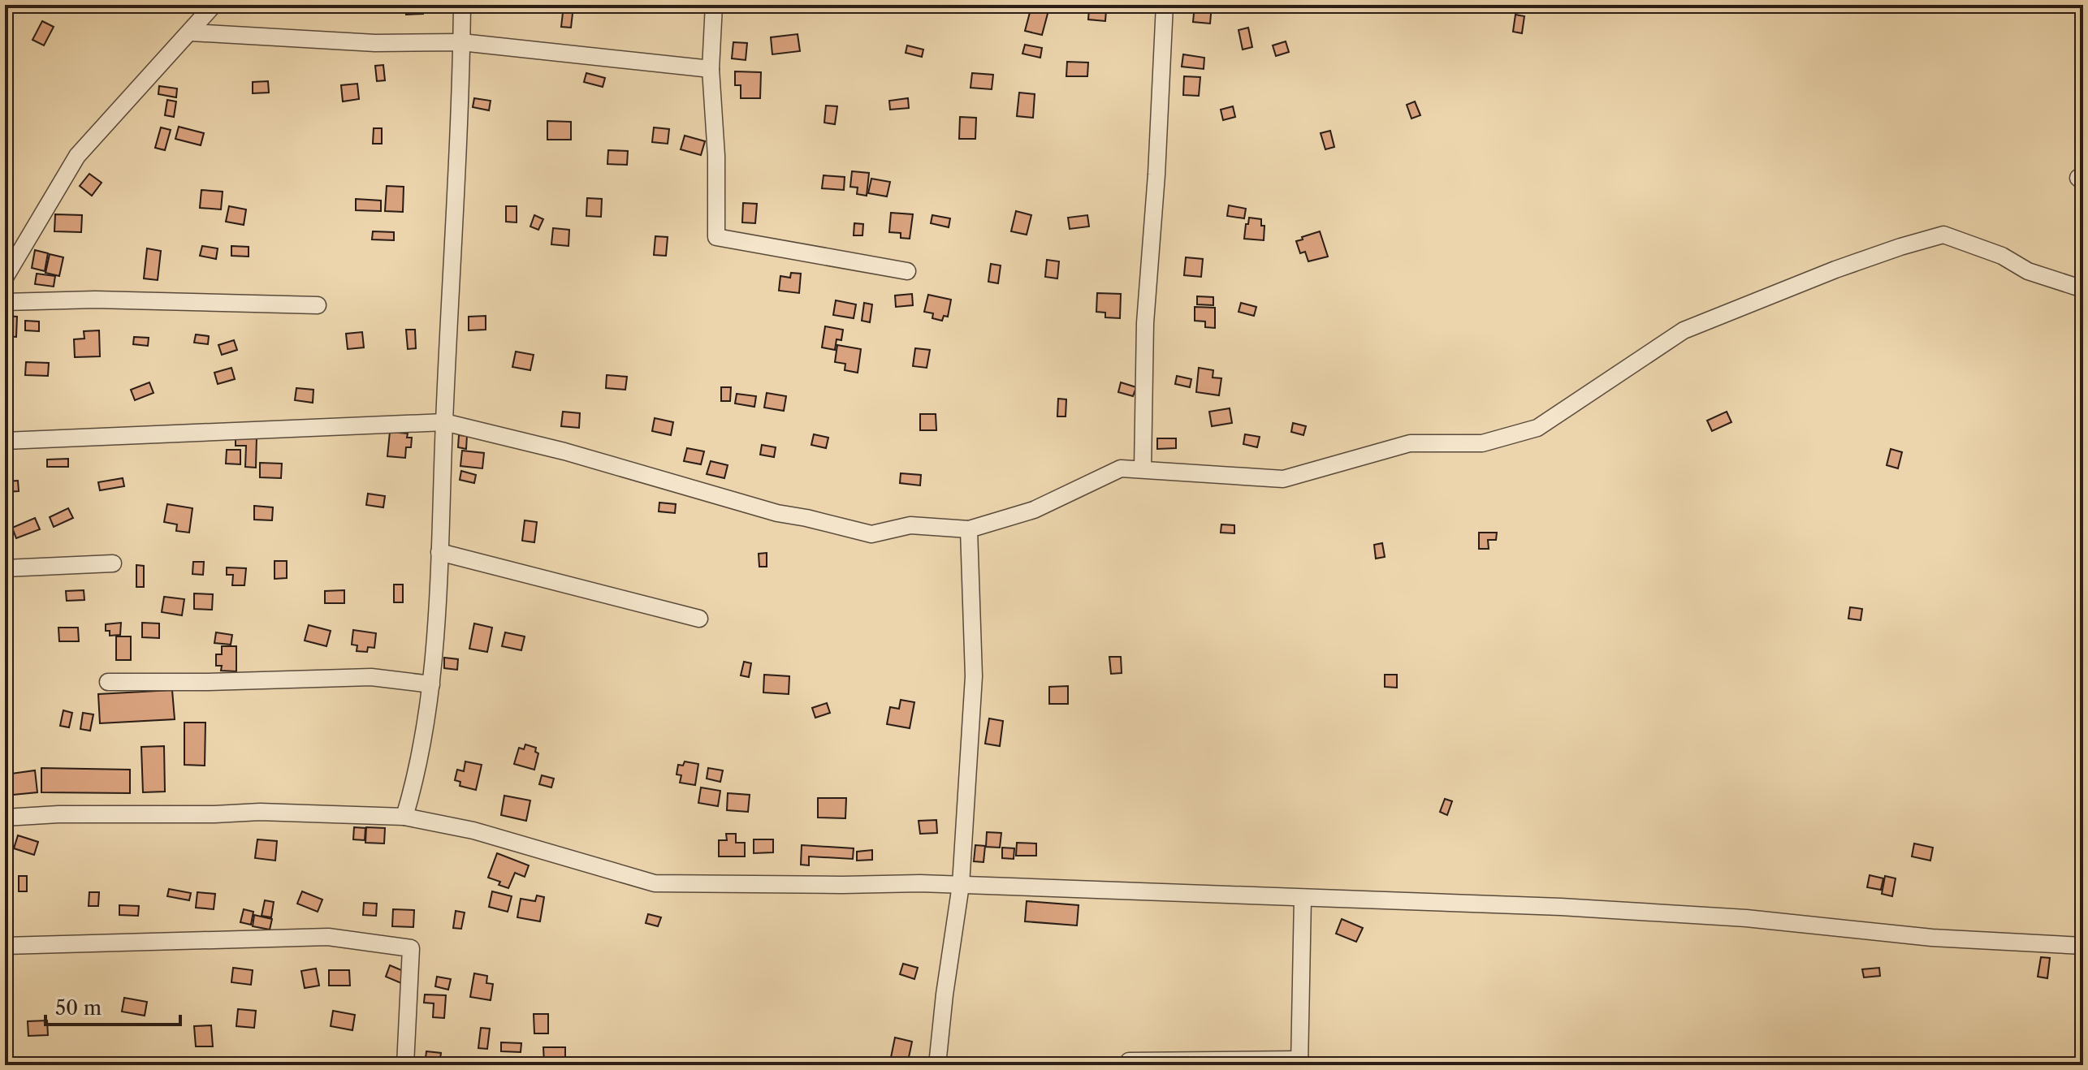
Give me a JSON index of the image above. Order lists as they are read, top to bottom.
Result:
{
  "scale_bar": "50 m"
}
